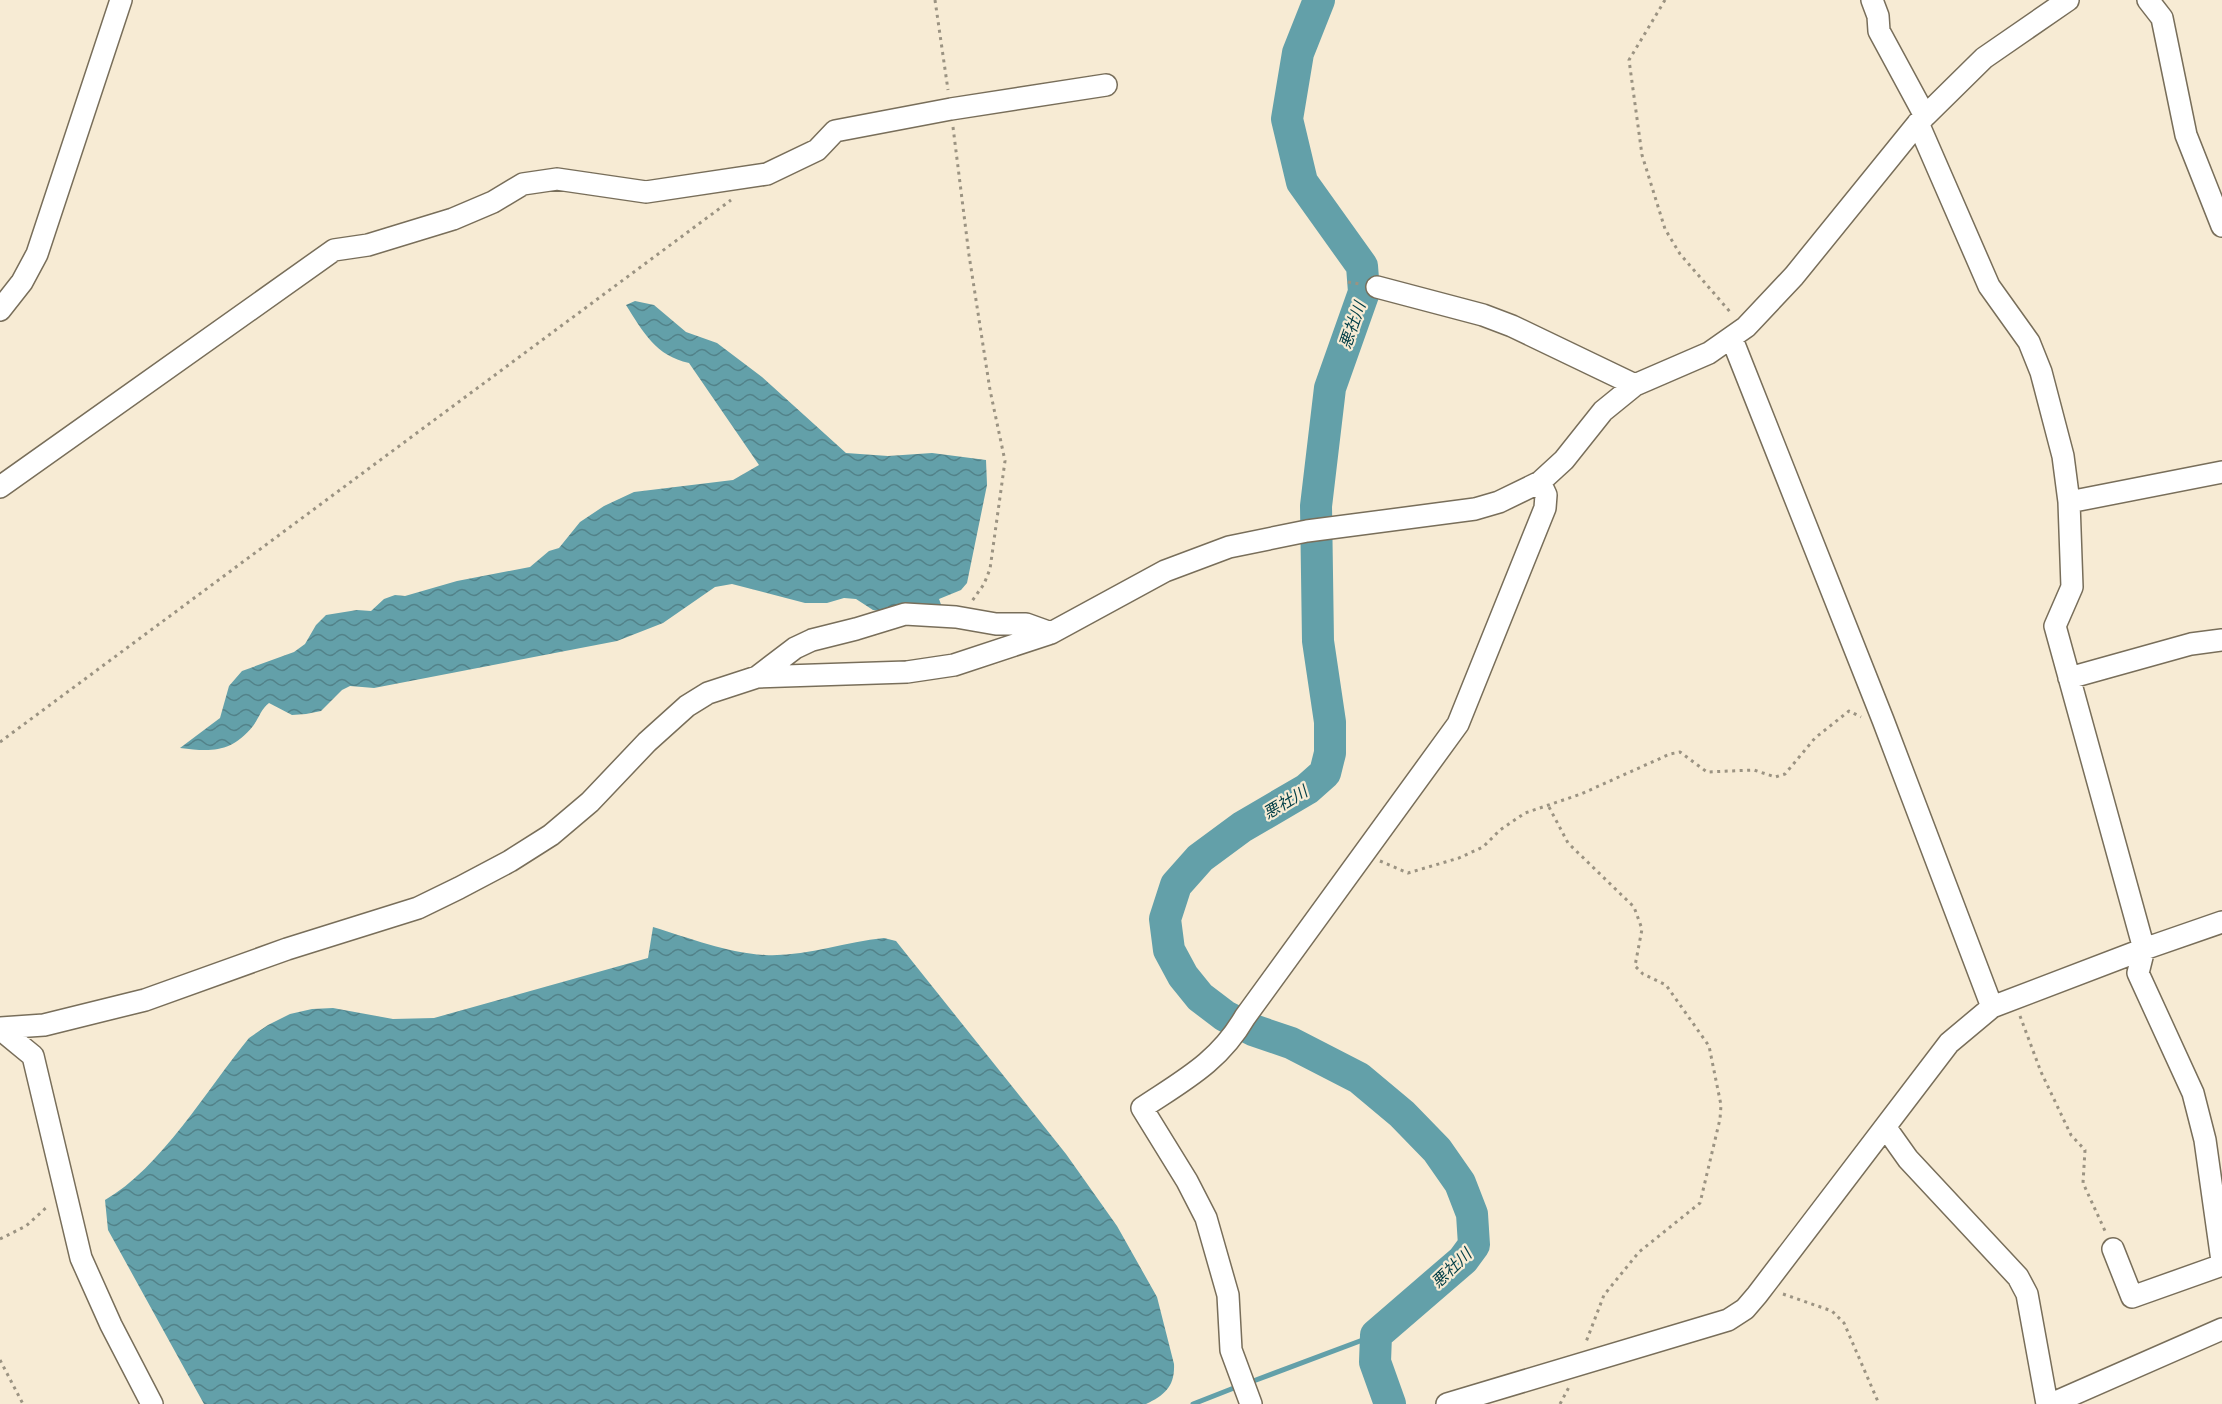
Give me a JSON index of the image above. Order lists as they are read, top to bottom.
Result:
{
  "water": ["悪社川"]
}
